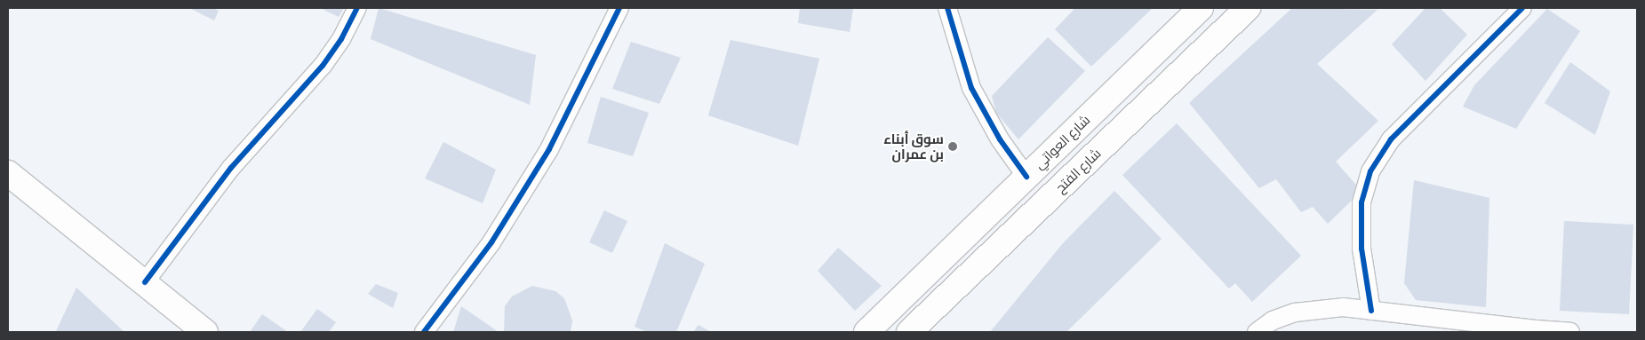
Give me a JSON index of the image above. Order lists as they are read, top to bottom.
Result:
{
  "streets": {
    "main road": ["شارع العواتي", "شارع الفتح"]
  },
  "places": ["سوق أبناء بن عمران"]
}
